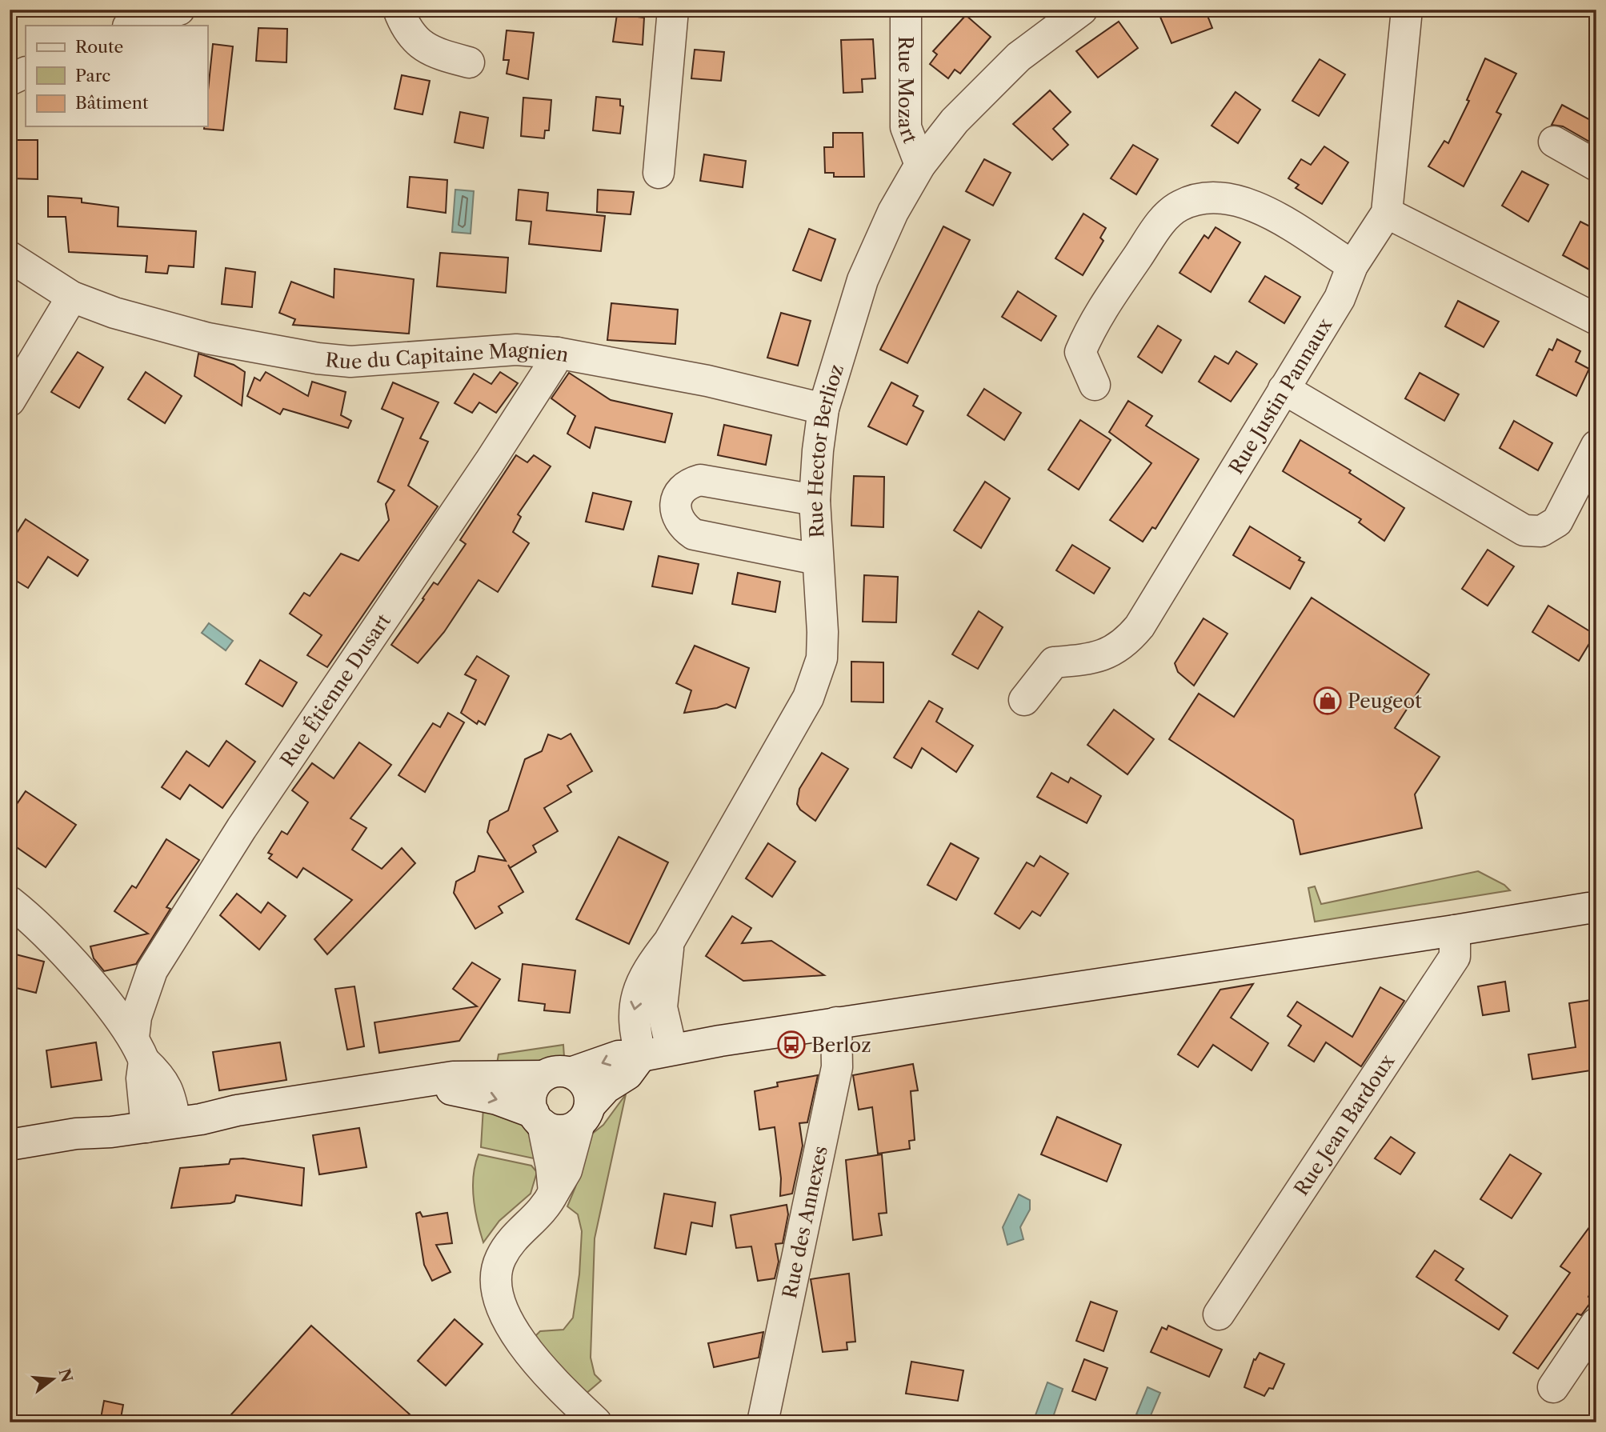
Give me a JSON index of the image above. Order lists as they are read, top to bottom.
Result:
{
  "streets": {
    "street": [
      "Rue Mozart",
      "Rue du Capitaine Magnien",
      "Rue Justin Pannaux",
      "Rue Hector Berlioz",
      "Rue Étienne Dusart",
      "Rue Jean Bardoux",
      "Rue des Annexes"
    ]
  },
  "crossings": [
    ["Rue Mozart", "Rue Hector Berlioz"],
    ["Rue du Capitaine Magnien", "Rue Hector Berlioz"],
    ["Rue du Capitaine Magnien", "Rue Étienne Dusart"]
  ],
  "places": {
    "shop": ["Peugeot"],
    "bus stop": ["Berloz"]
  },
  "legend": ["Route", "Parc", "Bâtiment"],
  "north": "right"
}
